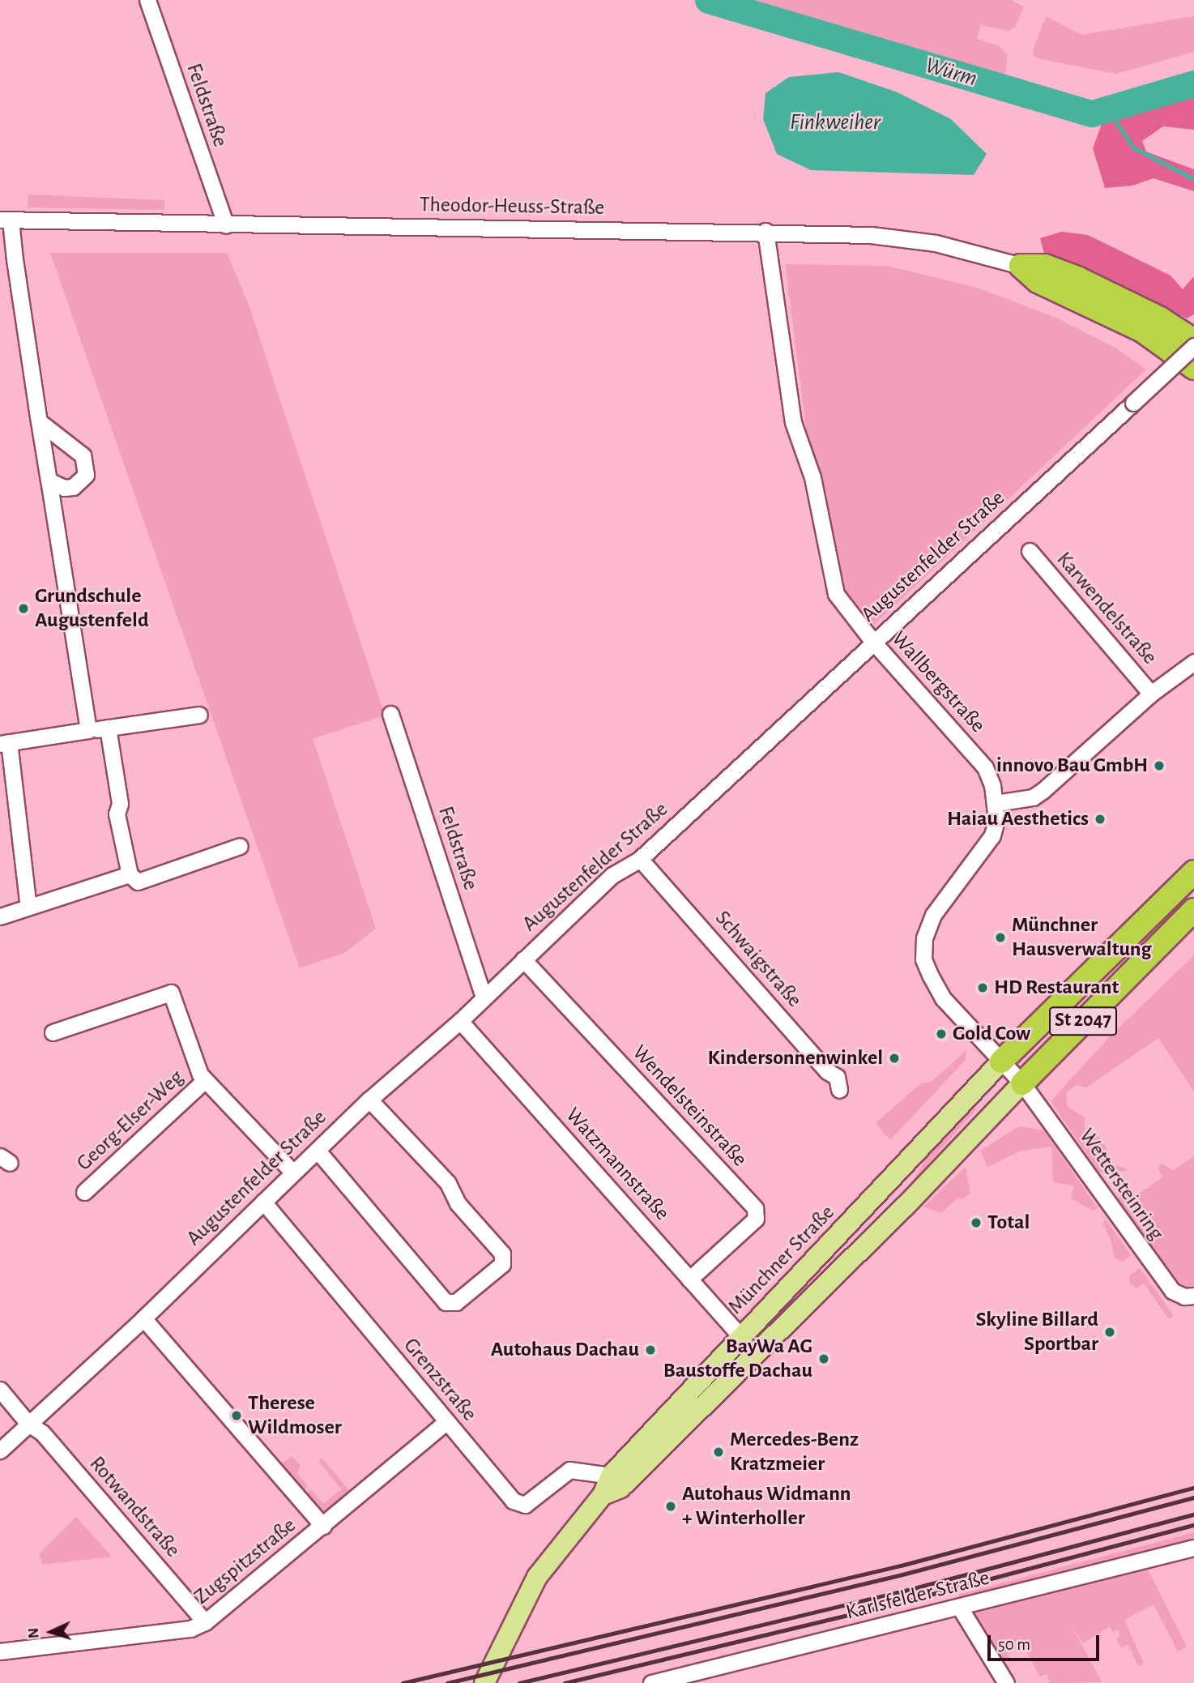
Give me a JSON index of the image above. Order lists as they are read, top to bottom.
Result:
{
  "streets": {
    "highway": ["St 2047"],
    "main road": ["Münchner Straße"],
    "street": [
      "Feldstraße",
      "Theodor-Heuss-Straße",
      "Augustenfelder Straße",
      "Karwendelstraße",
      "Wallbergstraße",
      "Schwaigstraße",
      "Wendelsteinstraße",
      "Georg-Elser-Weg",
      "Watzmannstraße",
      "Wettersteinring",
      "Grenzstraße",
      "Rotwandstraße",
      "Zugspitzstraße",
      "Karlsfelder Straße"
    ]
  },
  "crossings": [
    ["Feldstraße", "Theodor-Heuss-Straße"],
    ["Feldstraße", "Augustenfelder Straße"],
    ["Theodor-Heuss-Straße", "Wallbergstraße"],
    ["Augustenfelder Straße", "Wallbergstraße"],
    ["Augustenfelder Straße", "Schwaigstraße"],
    ["Augustenfelder Straße", "Wendelsteinstraße"],
    ["Augustenfelder Straße", "Watzmannstraße"],
    ["Augustenfelder Straße", "Grenzstraße"],
    ["Augustenfelder Straße", "Rotwandstraße"],
    ["Karwendelstraße", "Wallbergstraße"],
    ["Wallbergstraße", "St 2047"],
    ["Wallbergstraße", "Wettersteinring"],
    ["Wallbergstraße", "Münchner Straße"],
    ["St 2047", "Wettersteinring"],
    ["St 2047", "Münchner Straße"],
    ["Wendelsteinstraße", "Watzmannstraße"],
    ["Watzmannstraße", "Münchner Straße"],
    ["Wettersteinring", "Münchner Straße"],
    ["Münchner Straße", "Grenzstraße"],
    ["Grenzstraße", "Zugspitzstraße"],
    ["Rotwandstraße", "Zugspitzstraße"]
  ],
  "water": ["Würm", "Finkweiher"],
  "places": [
    "Grundschule Augustenfeld",
    "innovo Bau GmbH",
    "Haiau Aesthetics",
    "Münchner Hausverwaltung",
    "HD Restaurant",
    "Gold Cow",
    "Kindersonnenwinkel",
    "Total",
    "Skyline Billard Sportbar",
    "Autohaus Dachau",
    "BayWa AG Baustoffe Dachau",
    "Therese Wildmoser",
    "Mercedes-Benz Kratzmeier",
    "Autohaus Widmann + Winterholler"
  ],
  "scale_bar": "50 m",
  "north": "left"
}
